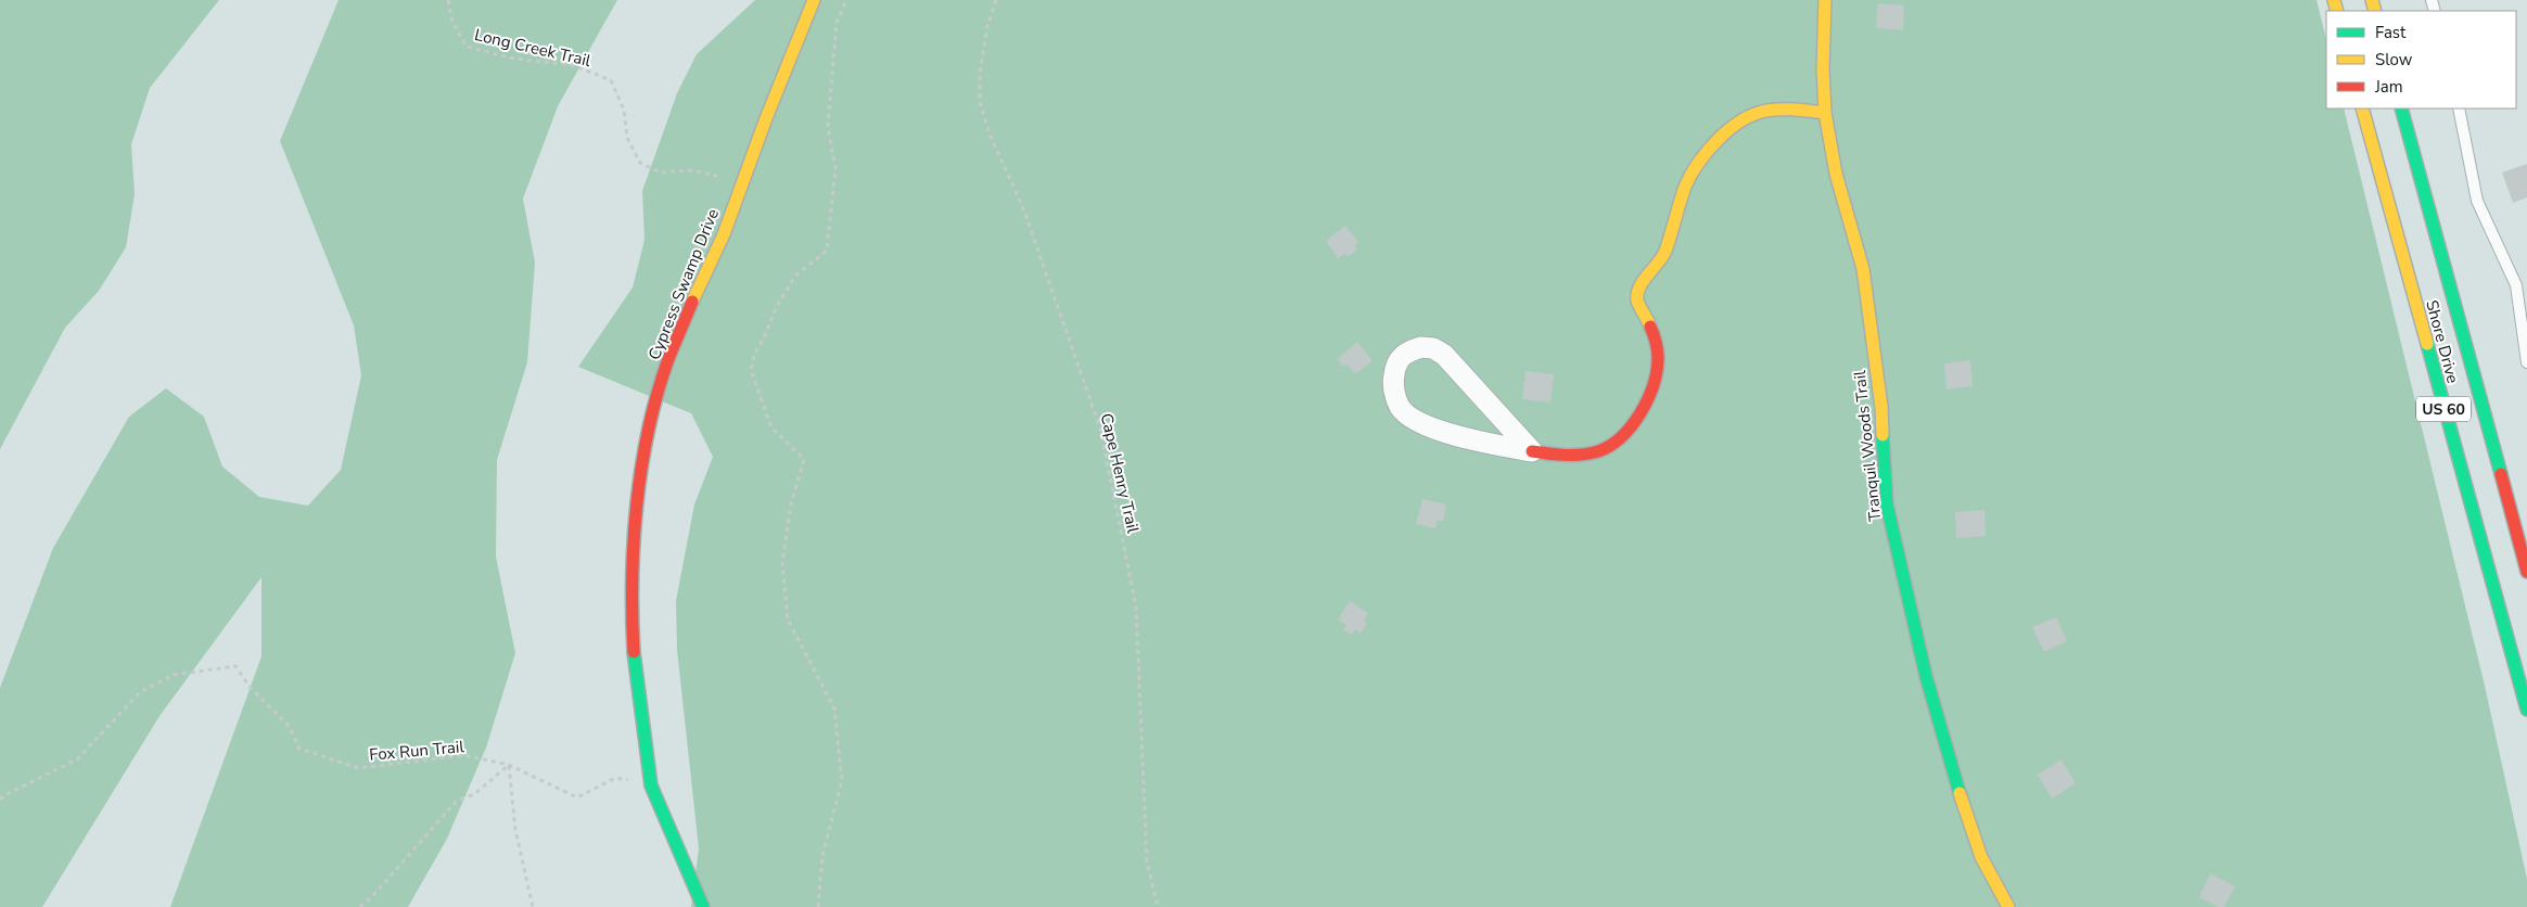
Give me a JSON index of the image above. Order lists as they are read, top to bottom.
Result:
{
  "streets": {
    "main road": [
      "Cypress Swamp Drive",
      "Shore Drive",
      "US 60",
      "Tranquil Woods Trail"
    ],
    "path": ["Long Creek Trail", "Cape Henry Trail", "Fox Run Trail"]
  },
  "crossings": [
    ["Long Creek Trail", "Cypress Swamp Drive"],
    ["Cypress Swamp Drive", "Fox Run Trail"]
  ],
  "legend": ["Fast", "Slow", "Jam"]
}
